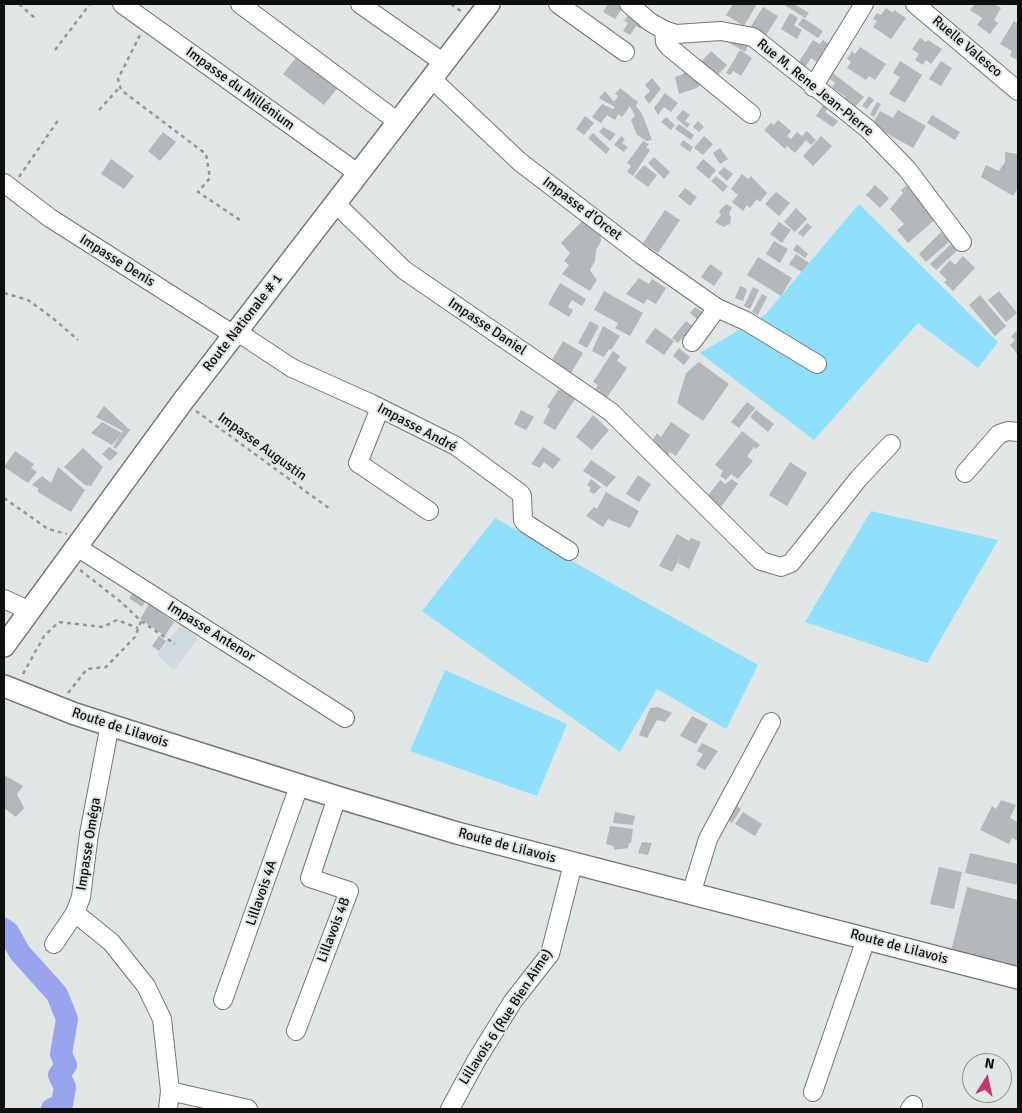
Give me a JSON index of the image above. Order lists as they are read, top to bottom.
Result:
{
  "streets": {
    "main road": ["Route Nationale # 1", "Route de Lilavois"],
    "street": [
      "Ruelle Valesco",
      "Rue M. Rene Jean-Pierre",
      "Impasse du Millénium",
      "Impasse d'Orcet",
      "Impasse Denis",
      "Impasse Daniel",
      "Impasse André",
      "Impasse Antenor",
      "Impasse Oméga",
      "Lillavois 4A",
      "Lillavois 4B",
      "Lillavois 6 (Rue Bien Aime)"
    ],
    "path": ["Impasse Augustin"]
  },
  "crossings": [
    ["Impasse du Millénium", "Route Nationale # 1"],
    ["Impasse d'Orcet", "Route Nationale # 1"],
    ["Impasse Denis", "Route Nationale # 1"],
    ["Impasse Denis", "Impasse André"],
    ["Route Nationale # 1", "Impasse Daniel"],
    ["Route Nationale # 1", "Impasse André"],
    ["Route Nationale # 1", "Impasse Augustin"],
    ["Route Nationale # 1", "Impasse Antenor"],
    ["Route de Lilavois", "Impasse Oméga"],
    ["Route de Lilavois", "Lillavois 4A"],
    ["Route de Lilavois", "Lillavois 4B"],
    ["Route de Lilavois", "Lillavois 6 (Rue Bien Aime)"]
  ],
  "north": "top"
}
